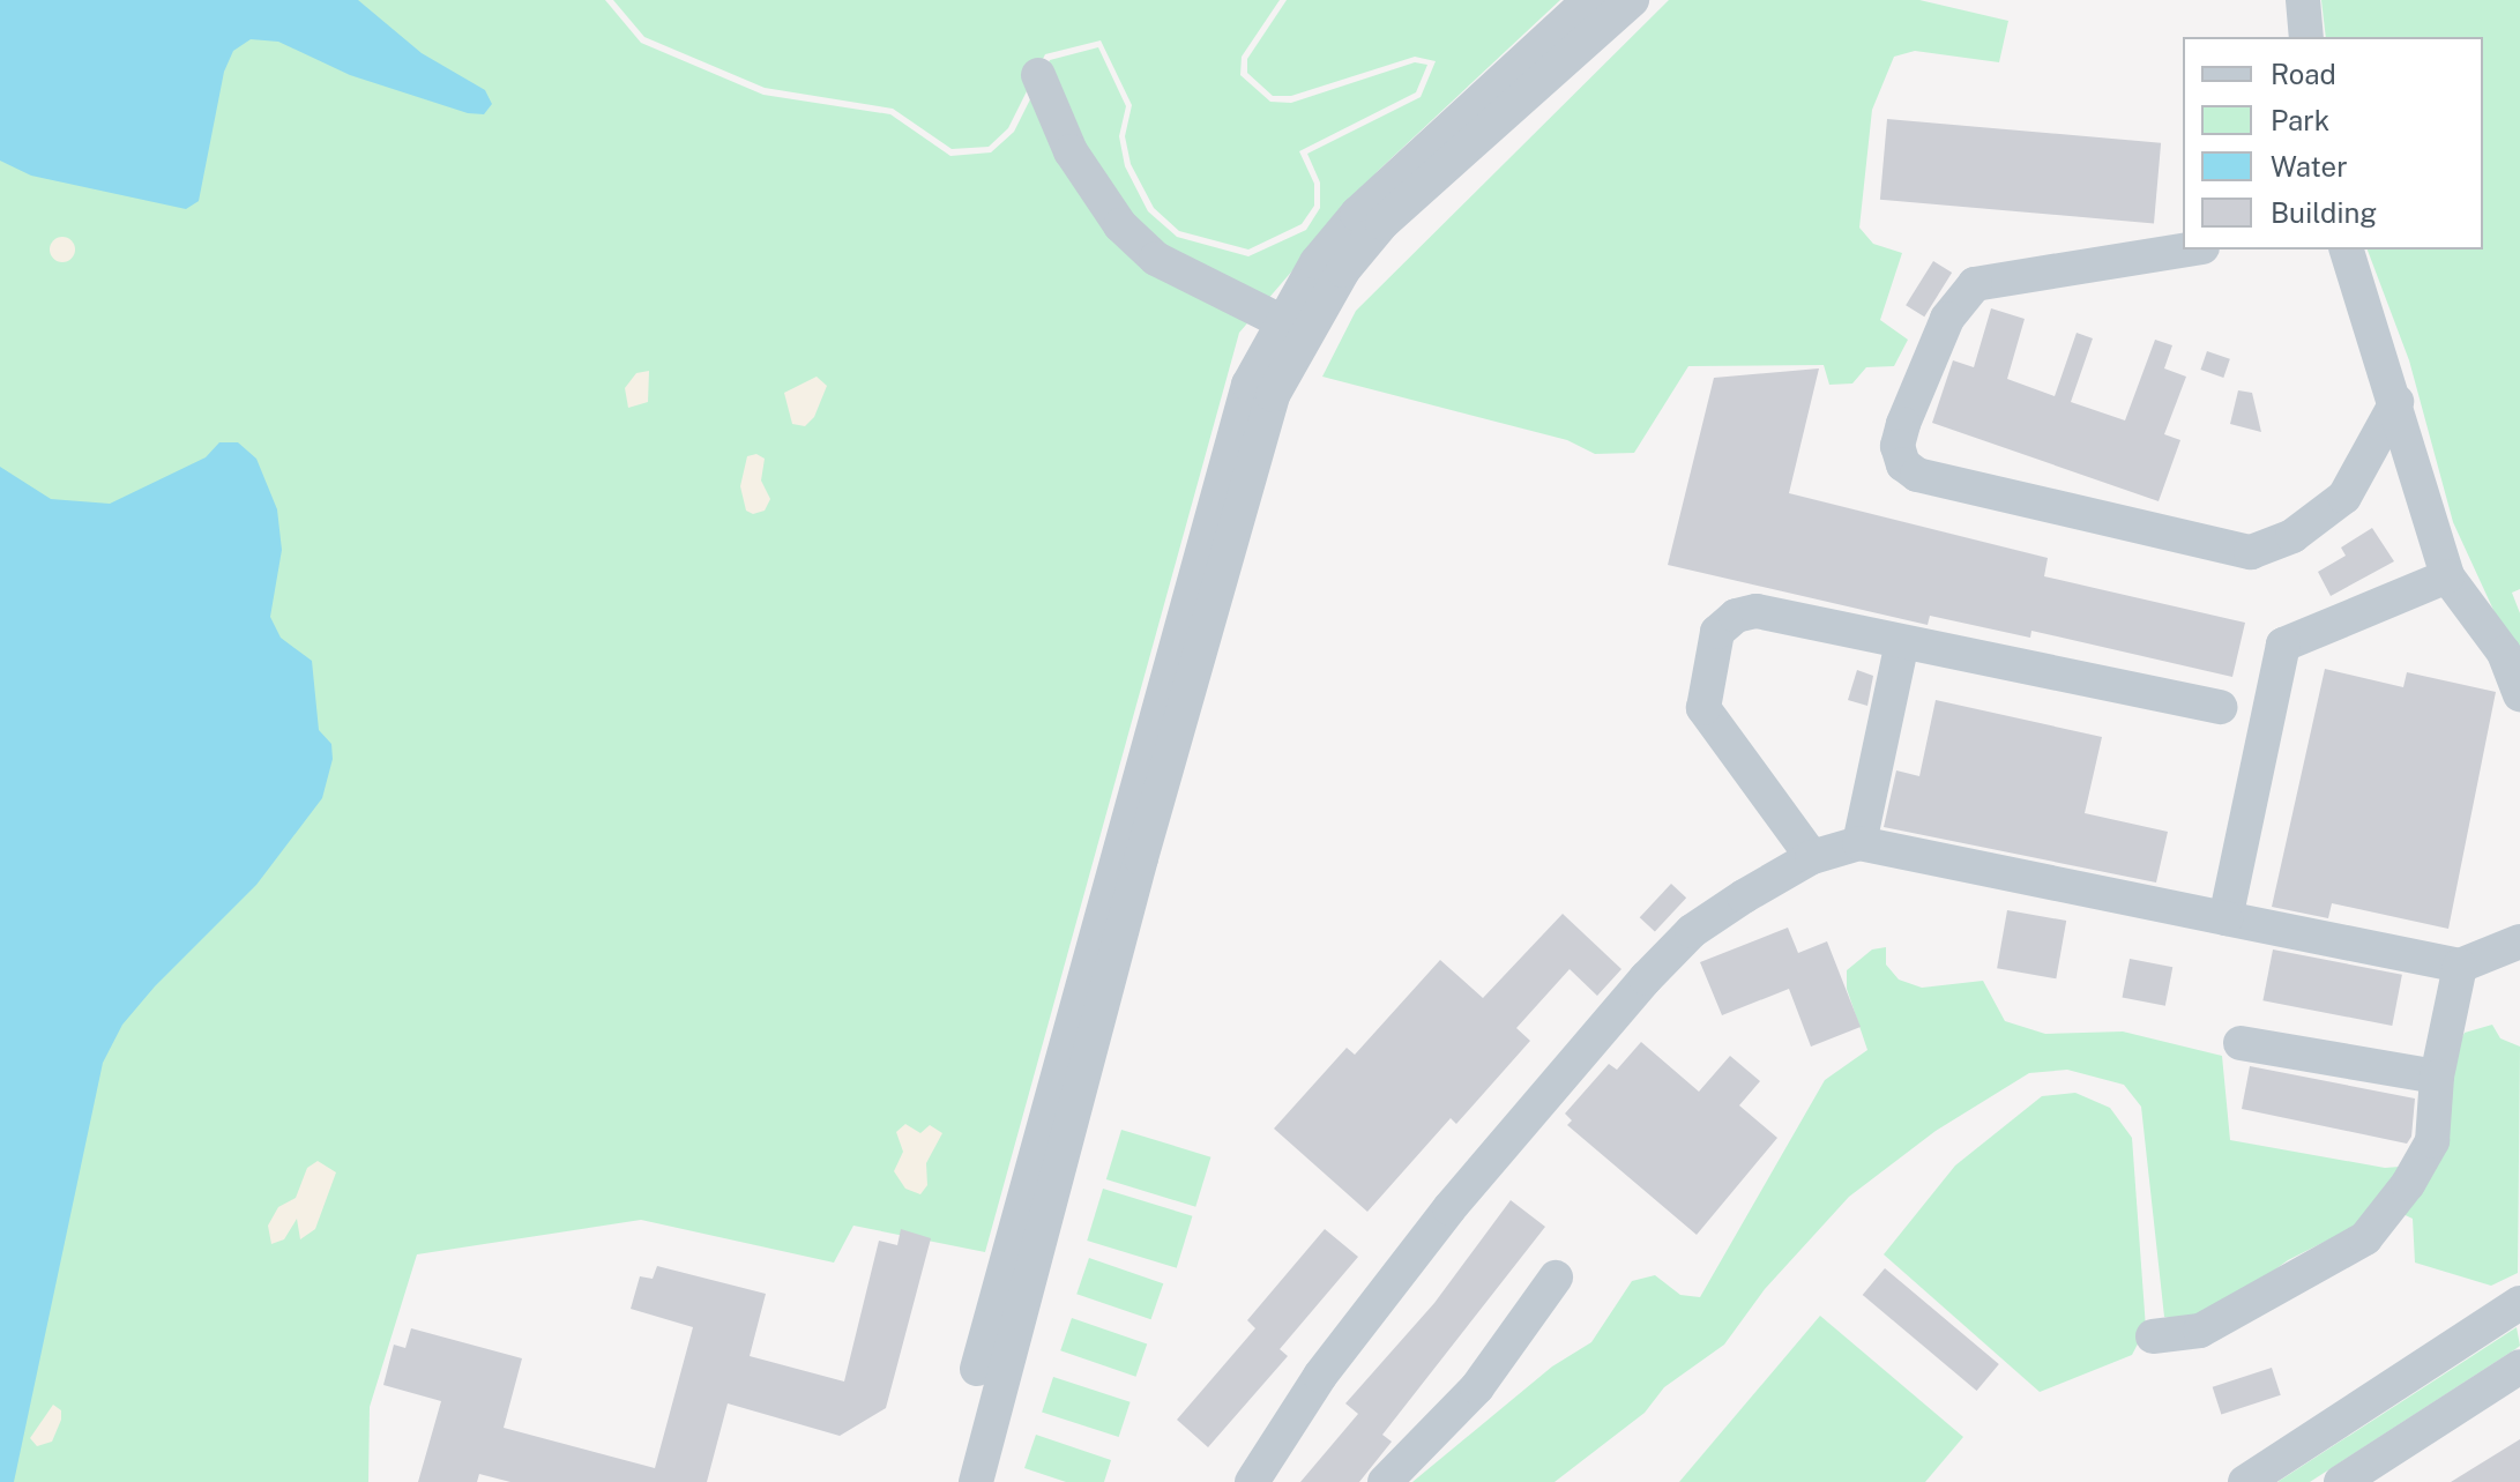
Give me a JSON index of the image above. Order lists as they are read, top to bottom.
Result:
{
  "legend": [
    "Road",
    "Park",
    "Water",
    "Building"
  ]
}
